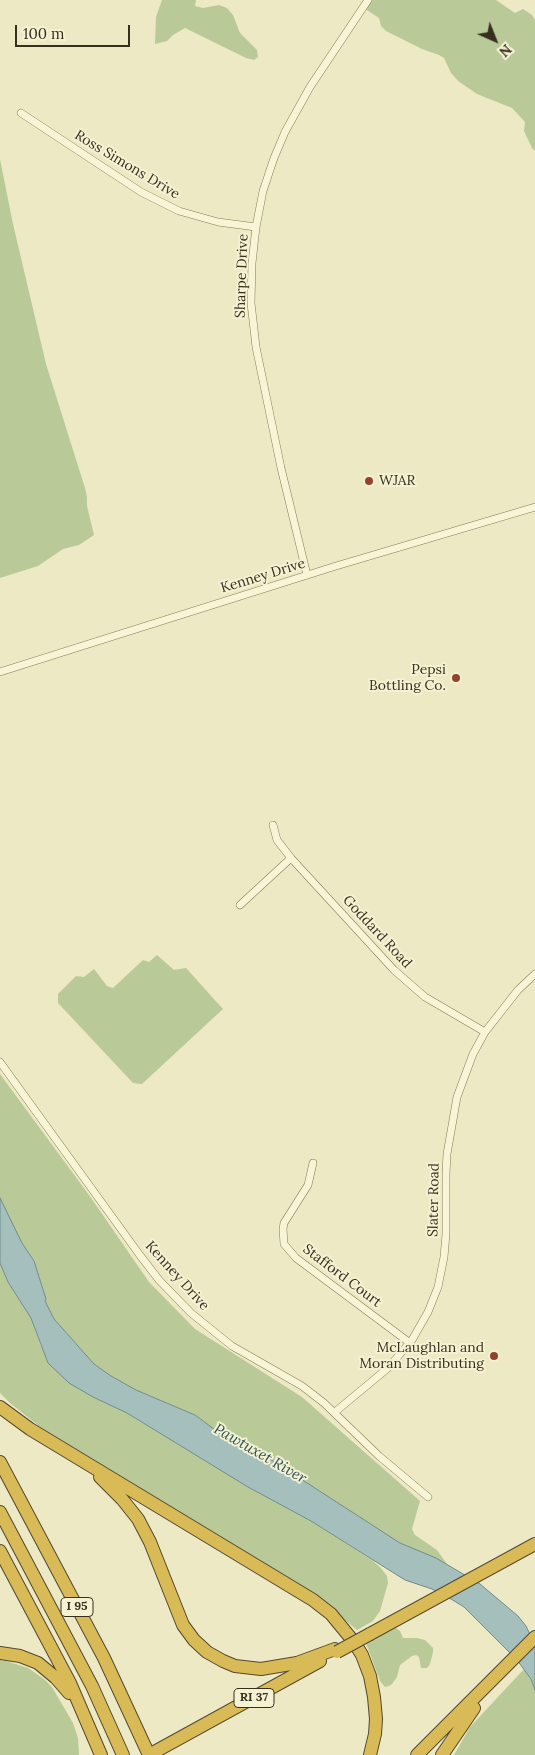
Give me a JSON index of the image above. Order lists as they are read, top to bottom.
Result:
{
  "streets": {
    "highway": ["I 95", "RI 37"],
    "street": [
      "Ross Simons Drive",
      "Sharpe Drive",
      "Kenney Drive",
      "Goddard Road",
      "Slater Road",
      "Stafford Court"
    ]
  },
  "crossings": [
    ["Ross Simons Drive", "Sharpe Drive"],
    ["Sharpe Drive", "Kenney Drive"],
    ["Kenney Drive", "Slater Road"],
    ["Goddard Road", "Slater Road"],
    ["Slater Road", "Stafford Court"],
    ["I 95", "RI 37"]
  ],
  "water": ["Pawtuxet River"],
  "places": ["WJAR", "Pepsi Bottling Co.", "McLaughlan and Moran Distributing"],
  "scale_bar": "100 m",
  "north": "bottom right"
}
